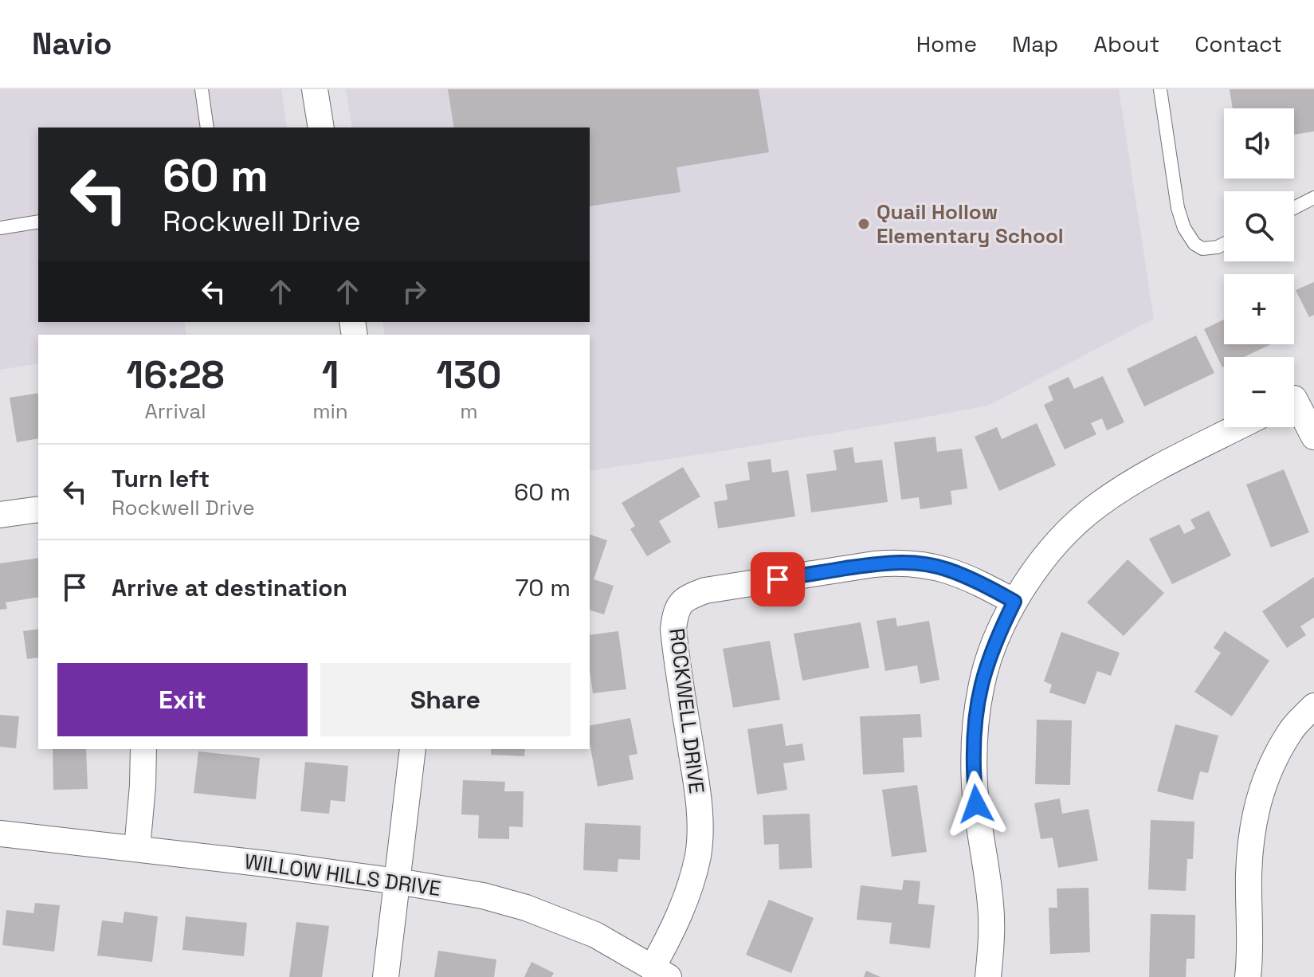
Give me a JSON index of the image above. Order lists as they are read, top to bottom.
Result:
{
  "streets": {
    "street": ["ROCKWELL DRIVE", "WILLOW HILLS DRIVE"]
  },
  "crossings": [
    ["ROCKWELL DRIVE", "WILLOW HILLS DRIVE"]
  ],
  "places": ["Quail Hollow Elementary School"],
  "page": {
    "header": "Navio",
    "nav": [
      "Home",
      "Map",
      "About",
      "Contact"
    ],
    "map_buttons": ["+", "−"],
    "turn": ["60 m", "Rockwell Drive"],
    "eta": [
      "16:28",
      "Arrival",
      "1",
      "min",
      "130",
      "m"
    ],
    "list": [
      {
        "name": "Turn left",
        "note": "Rockwell Drive",
        "value": "60 m"
      },
      {
        "name": "Arrive at destination",
        "value": "70 m"
      }
    ],
    "buttons": ["Exit", "Share"]
  }
}
